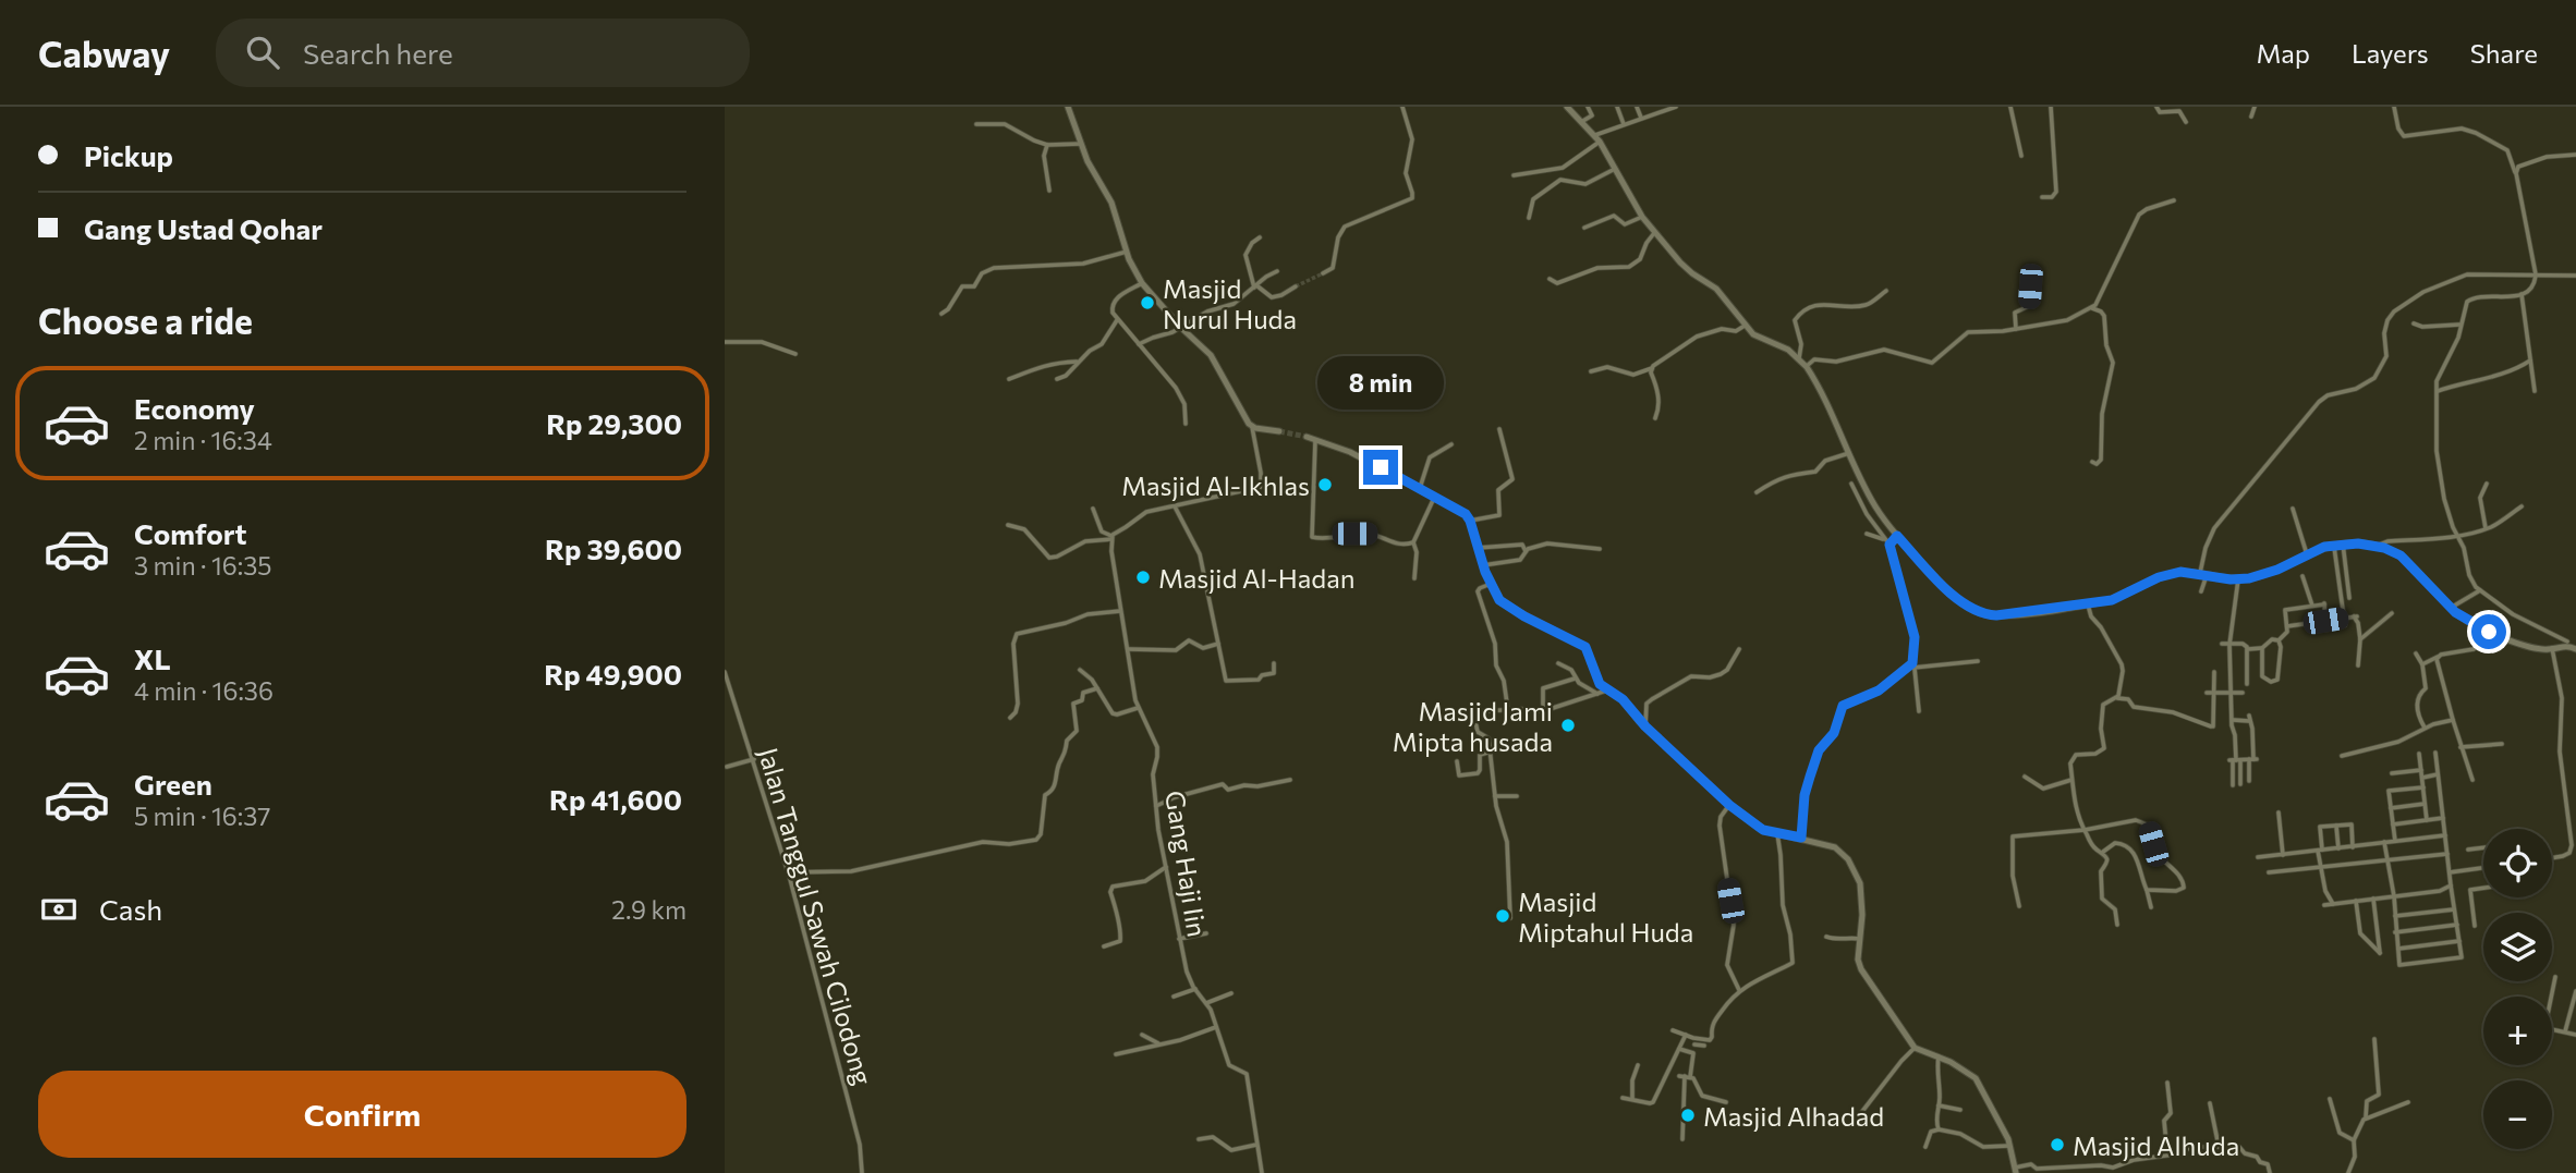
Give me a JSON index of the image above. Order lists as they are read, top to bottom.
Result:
{
  "streets": {
    "street": ["Gang Haji Iin", "Jalan Tanggul Sawah Cilodong"]
  },
  "places": [
    "Masjid Nurul Huda",
    "Masjid Al-Ikhlas",
    "Masjid Al-Hadan",
    "Masjid Jami Mipta husada",
    "Masjid Miptahul Huda",
    "Masjid Alhadad",
    "Masjid Alhuda"
  ],
  "page": {
    "header": "Cabway",
    "search": "Search here",
    "nav": ["Map", "Layers", "Share"],
    "banner": ["Pickup", "Gang Ustad Qohar"],
    "heading": "Choose a ride",
    "bubble": "8 min",
    "list": [
      {
        "name": "Economy",
        "note": "2 min · 16:34",
        "value": "Rp 29,300"
      },
      {
        "name": "Comfort",
        "note": "3 min · 16:35",
        "value": "Rp 39,600"
      },
      {
        "name": "XL",
        "note": "4 min · 16:36",
        "value": "Rp 49,900"
      },
      {
        "name": "Green",
        "note": "5 min · 16:37",
        "value": "Rp 41,600"
      }
    ],
    "map_buttons": ["+", "−"],
    "pay": ["Cash", "2.9 km"],
    "buttons": "Confirm"
  }
}
